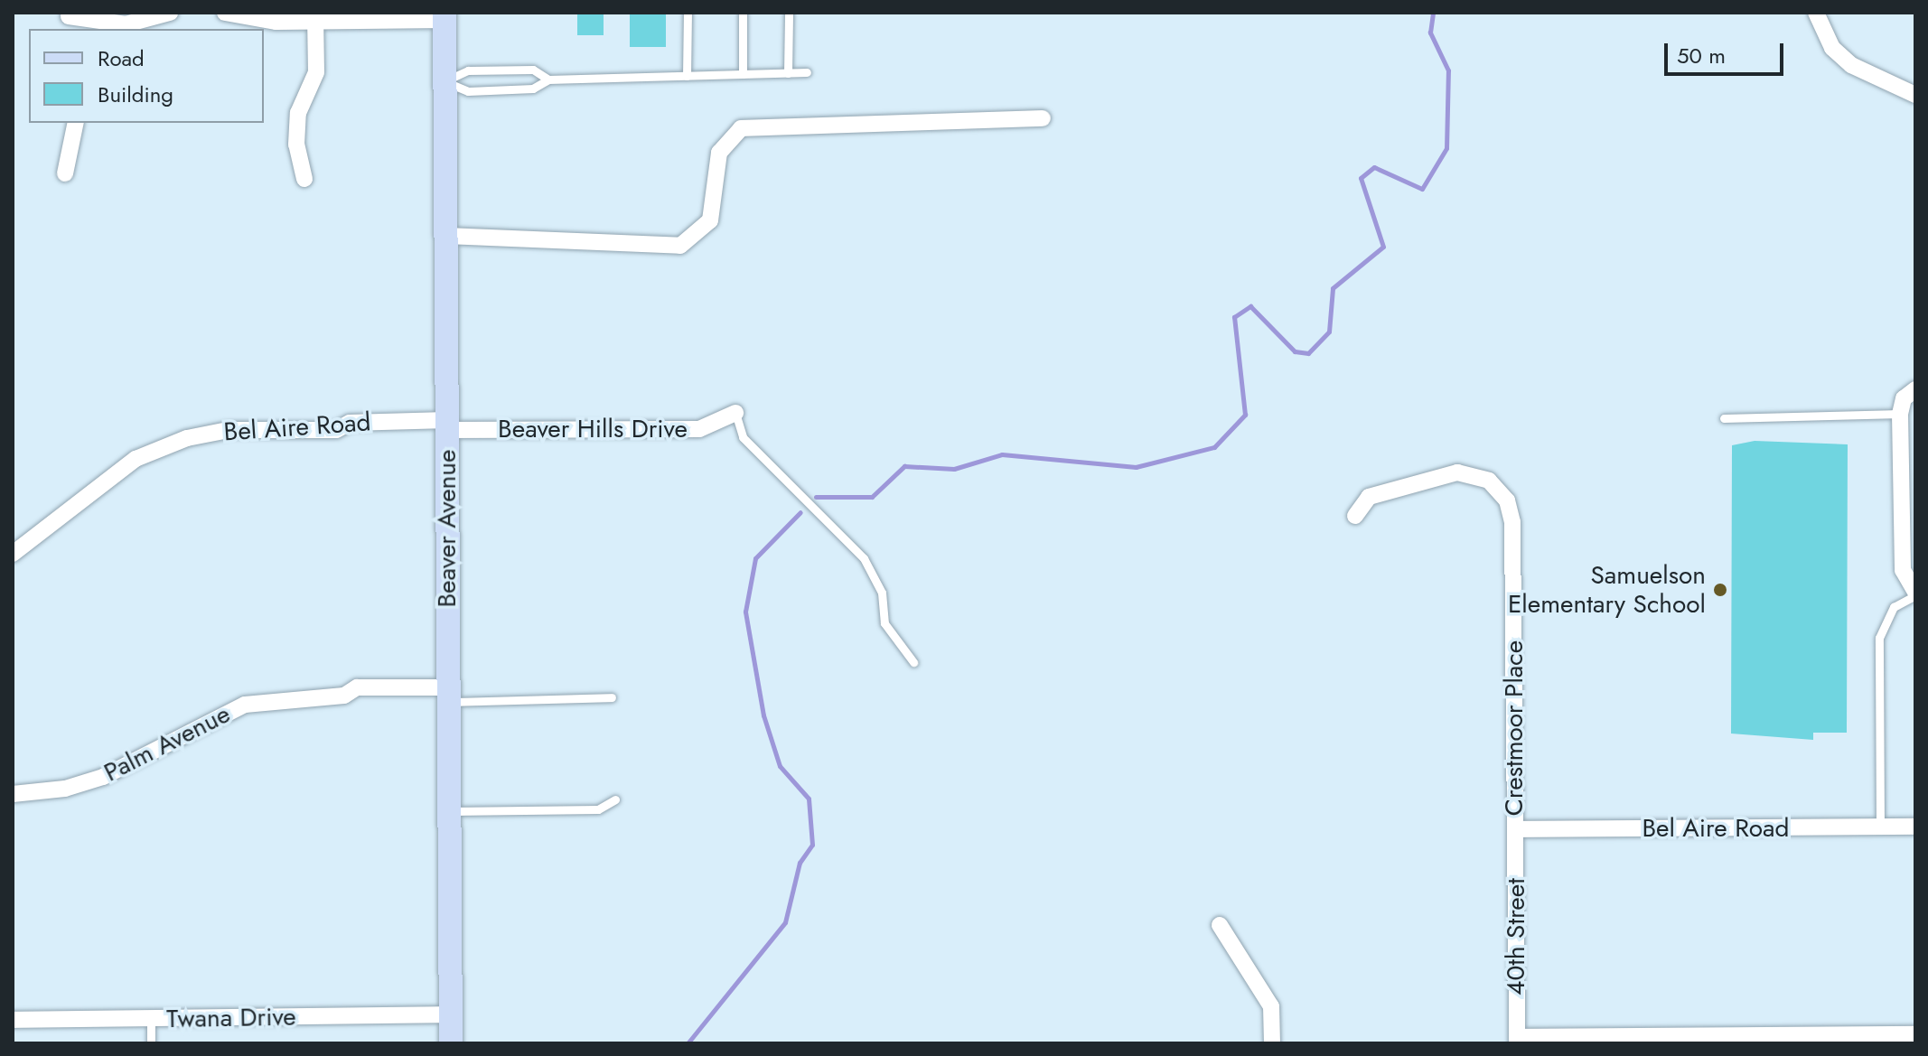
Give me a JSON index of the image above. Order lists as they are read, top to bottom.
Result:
{
  "streets": {
    "main road": ["Beaver Avenue"],
    "street": [
      "Bel Aire Road",
      "Beaver Hills Drive",
      "Crestmoor Place",
      "Palm Avenue",
      "40th Street",
      "Twana Drive"
    ]
  },
  "crossings": [
    ["Bel Aire Road", "Beaver Hills Drive"],
    ["Bel Aire Road", "Beaver Avenue"],
    ["Bel Aire Road", "Crestmoor Place"],
    ["Bel Aire Road", "40th Street"],
    ["Beaver Hills Drive", "Beaver Avenue"],
    ["Beaver Avenue", "Palm Avenue"],
    ["Beaver Avenue", "Twana Drive"],
    ["Crestmoor Place", "40th Street"]
  ],
  "places": ["Samuelson Elementary School"],
  "legend": ["Road", "Building"],
  "scale_bar": "50 m"
}
